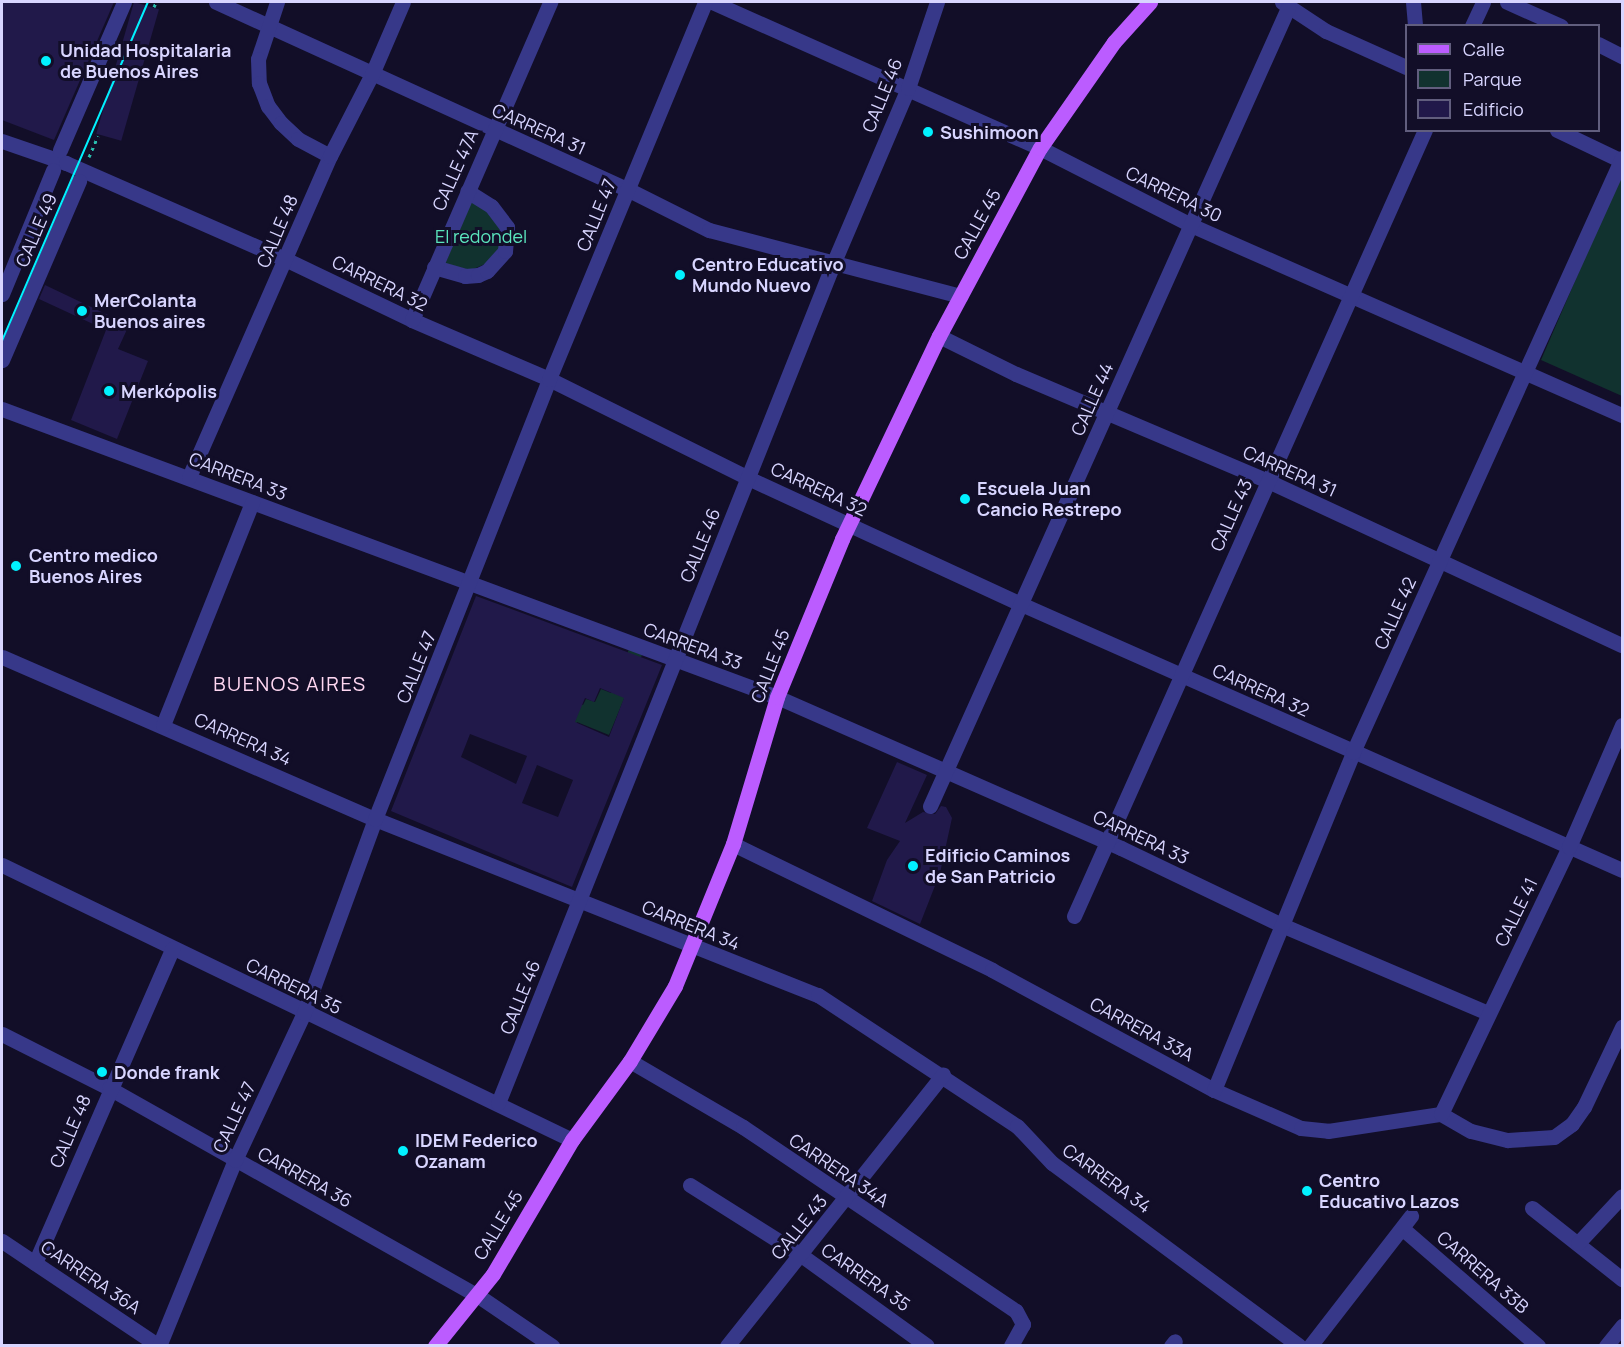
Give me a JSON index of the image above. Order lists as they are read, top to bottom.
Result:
{
  "streets": {
    "main road": ["CALLE 45"],
    "street": [
      "CALLE 46",
      "CARRERA 31",
      "CALLE 47A",
      "CARRERA 30",
      "CALLE 47",
      "CALLE 49",
      "CALLE 48",
      "CARRERA 32",
      "CALLE 44",
      "CARRERA 33",
      "CALLE 43",
      "CALLE 42",
      "CARRERA 34",
      "CALLE 41",
      "CARRERA 35",
      "CARRERA 33A",
      "CARRERA 34A",
      "CARRERA 36",
      "CARRERA 33B",
      "CARRERA 36A"
    ]
  },
  "crossings": [
    ["CALLE 46", "CARRERA 31"],
    ["CALLE 46", "CARRERA 30"],
    ["CALLE 46", "CARRERA 32"],
    ["CALLE 46", "CARRERA 33"],
    ["CALLE 46", "CARRERA 34"],
    ["CALLE 46", "CARRERA 35"],
    ["CARRERA 31", "CALLE 47A"],
    ["CARRERA 31", "CALLE 47"],
    ["CARRERA 31", "CALLE 45"],
    ["CARRERA 31", "CALLE 48"],
    ["CARRERA 31", "CALLE 44"],
    ["CARRERA 31", "CALLE 43"],
    ["CARRERA 31", "CALLE 42"],
    ["CALLE 47A", "CARRERA 32"],
    ["CARRERA 30", "CALLE 45"],
    ["CARRERA 30", "CALLE 44"],
    ["CARRERA 30", "CALLE 43"],
    ["CARRERA 30", "CALLE 42"],
    ["CALLE 47", "CARRERA 32"],
    ["CALLE 47", "CARRERA 33"],
    ["CALLE 47", "CARRERA 34"],
    ["CALLE 47", "CARRERA 35"],
    ["CALLE 47", "CARRERA 36"],
    ["CALLE 47", "CARRERA 36A"],
    ["CALLE 45", "CARRERA 32"],
    ["CALLE 45", "CARRERA 33"],
    ["CALLE 45", "CARRERA 34"],
    ["CALLE 45", "CARRERA 35"],
    ["CALLE 45", "CARRERA 33A"],
    ["CALLE 45", "CARRERA 34A"],
    ["CALLE 45", "CARRERA 36"],
    ["CALLE 48", "CARRERA 32"],
    ["CALLE 48", "CARRERA 33"],
    ["CALLE 48", "CARRERA 35"],
    ["CALLE 48", "CARRERA 36"],
    ["CALLE 48", "CARRERA 36A"],
    ["CARRERA 32", "CALLE 44"],
    ["CARRERA 32", "CALLE 43"],
    ["CARRERA 32", "CALLE 42"],
    ["CARRERA 32", "CALLE 41"],
    ["CALLE 44", "CARRERA 33"],
    ["CARRERA 33", "CALLE 43"],
    ["CARRERA 33", "CALLE 42"],
    ["CARRERA 33", "CALLE 41"],
    ["CALLE 43", "CARRERA 34"],
    ["CALLE 43", "CARRERA 35"],
    ["CALLE 43", "CARRERA 34A"],
    ["CALLE 42", "CARRERA 33A"],
    ["CALLE 41", "CARRERA 33A"]
  ],
  "districts": ["BUENOS AIRES"],
  "parks": ["El redondel"],
  "places": [
    "Unidad Hospitalaria de Buenos Aires",
    "Sushimoon",
    "Centro Educativo Mundo Nuevo",
    "MerColanta Buenos aires",
    "Merkópolis",
    "Escuela Juan Cancio Restrepo",
    "Centro medico Buenos Aires",
    "Edificio Caminos de San Patricio",
    "Donde frank",
    "IDEM Federico Ozanam",
    "Centro Educativo Lazos"
  ],
  "legend": ["Calle", "Parque", "Edificio"]
}
